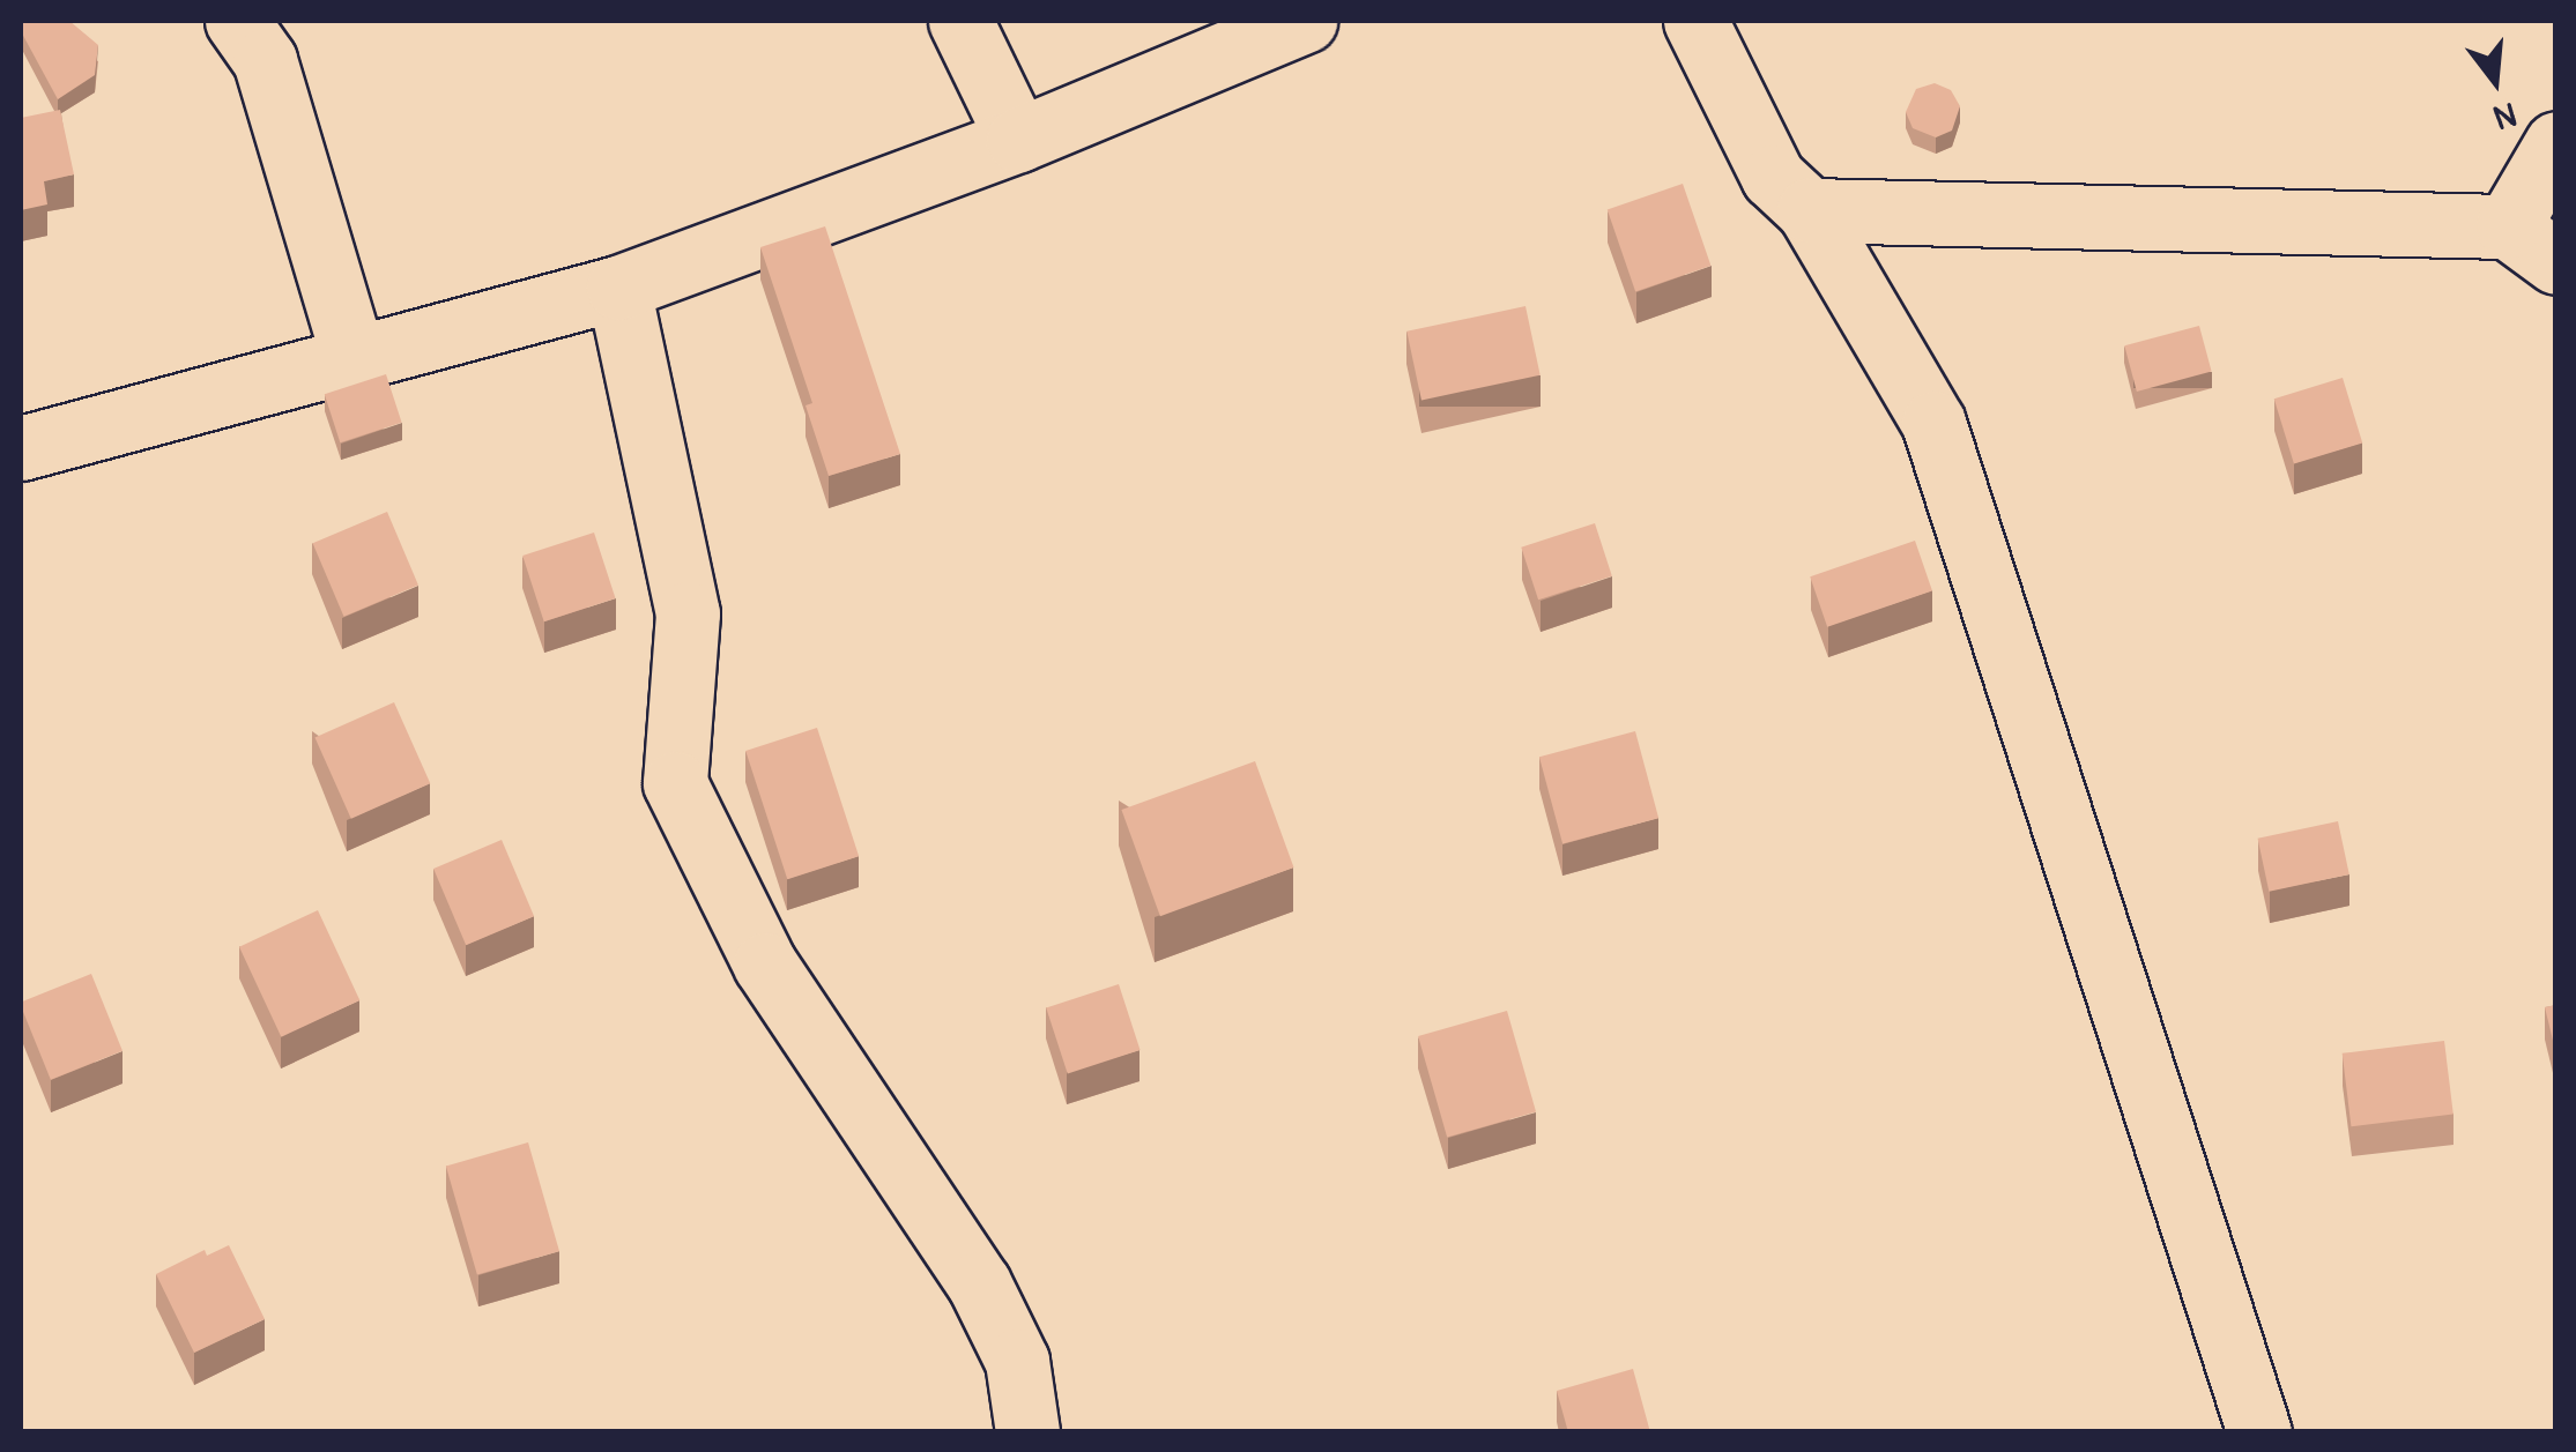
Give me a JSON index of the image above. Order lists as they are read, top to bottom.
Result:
{
  "north": "bottom"
}
